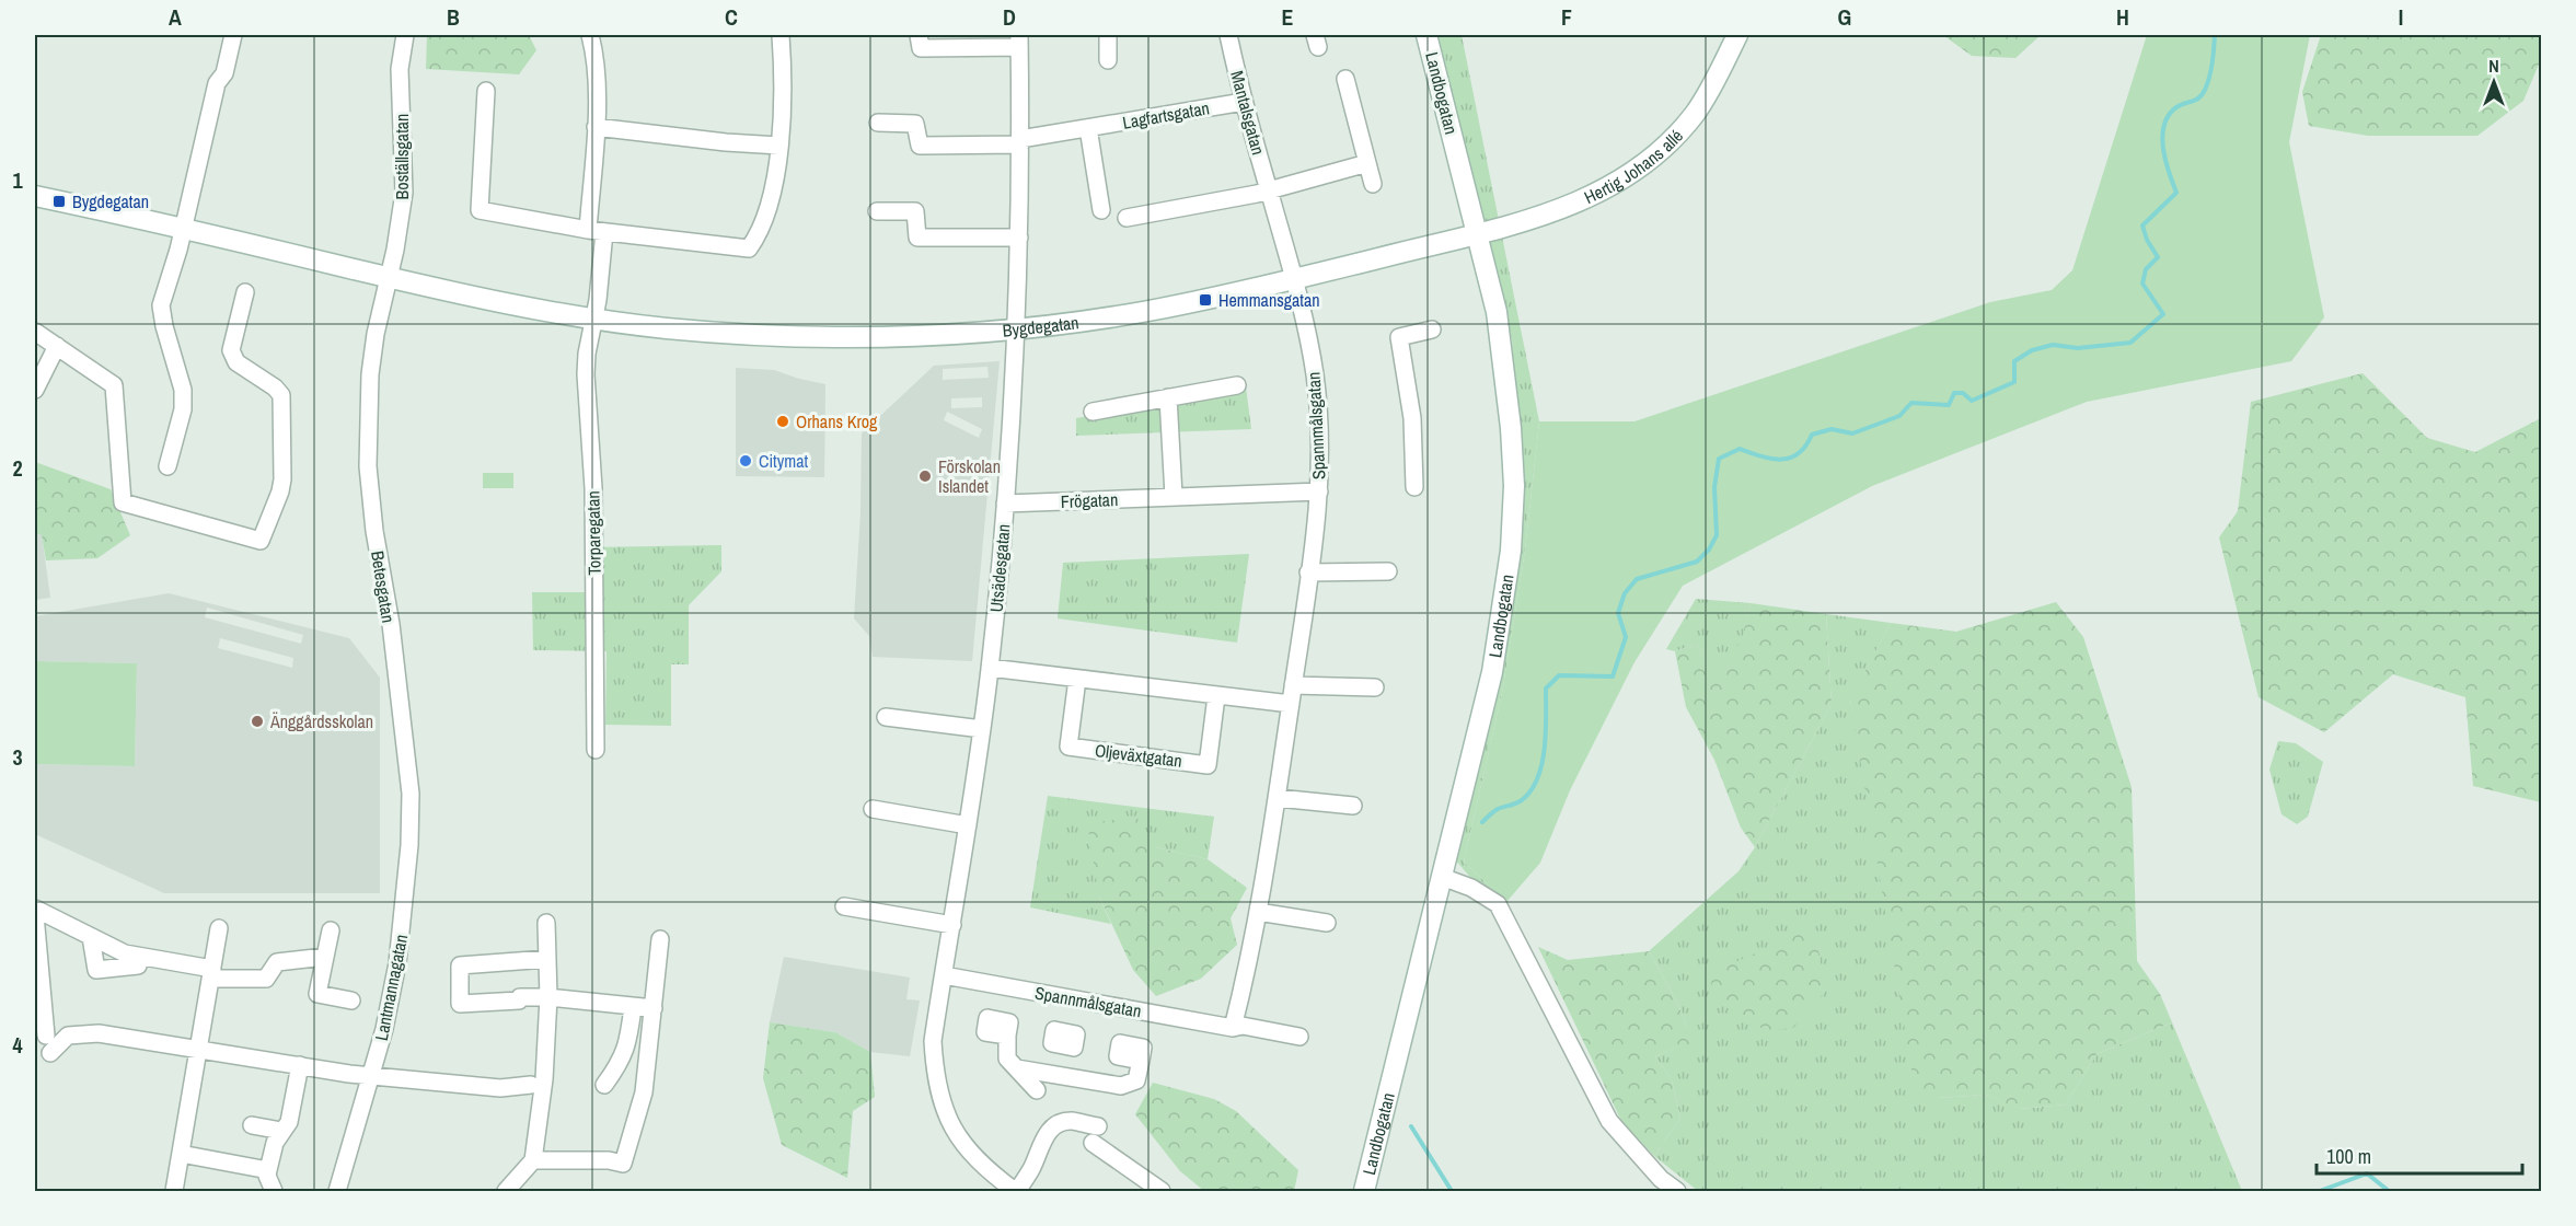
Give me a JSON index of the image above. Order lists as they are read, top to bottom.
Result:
{
  "streets": {
    "street": [
      "Landbogatan",
      "Mantalsgatan",
      "Lagfartsgatan",
      "Boställsgatan",
      "Hertig Johans allé",
      "Bygdegatan",
      "Spannmålsgatan",
      "Frögatan",
      "Torparegatan",
      "Utsädesgatan",
      "Betesgatan",
      "Oljeväxtgatan",
      "Lantmannagatan"
    ]
  },
  "crossings": [
    ["Landbogatan", "Hertig Johans allé"],
    ["Landbogatan", "Bygdegatan"],
    ["Mantalsgatan", "Lagfartsgatan"],
    ["Mantalsgatan", "Bygdegatan"],
    ["Mantalsgatan", "Spannmålsgatan"],
    ["Boställsgatan", "Bygdegatan"],
    ["Boställsgatan", "Betesgatan"],
    ["Hertig Johans allé", "Bygdegatan"],
    ["Bygdegatan", "Spannmålsgatan"],
    ["Bygdegatan", "Torparegatan"],
    ["Bygdegatan", "Utsädesgatan"],
    ["Bygdegatan", "Betesgatan"],
    ["Spannmålsgatan", "Frögatan"],
    ["Spannmålsgatan", "Utsädesgatan"],
    ["Frögatan", "Utsädesgatan"],
    ["Betesgatan", "Lantmannagatan"]
  ],
  "places": {
    "transit": ["Bygdegatan", "Hemmansgatan"],
    "other": [
      "Orhans Krog",
      "Citymat",
      "Förskolan Islandet",
      "Änggårdsskolan"
    ]
  },
  "scale_bar": "100 m",
  "north": "top",
  "grid": {
    "columns": [
      "A",
      "B",
      "C",
      "D",
      "E",
      "F",
      "G",
      "H",
      "I"
    ],
    "rows": [
      "1",
      "2",
      "3",
      "4"
    ]
  }
}
